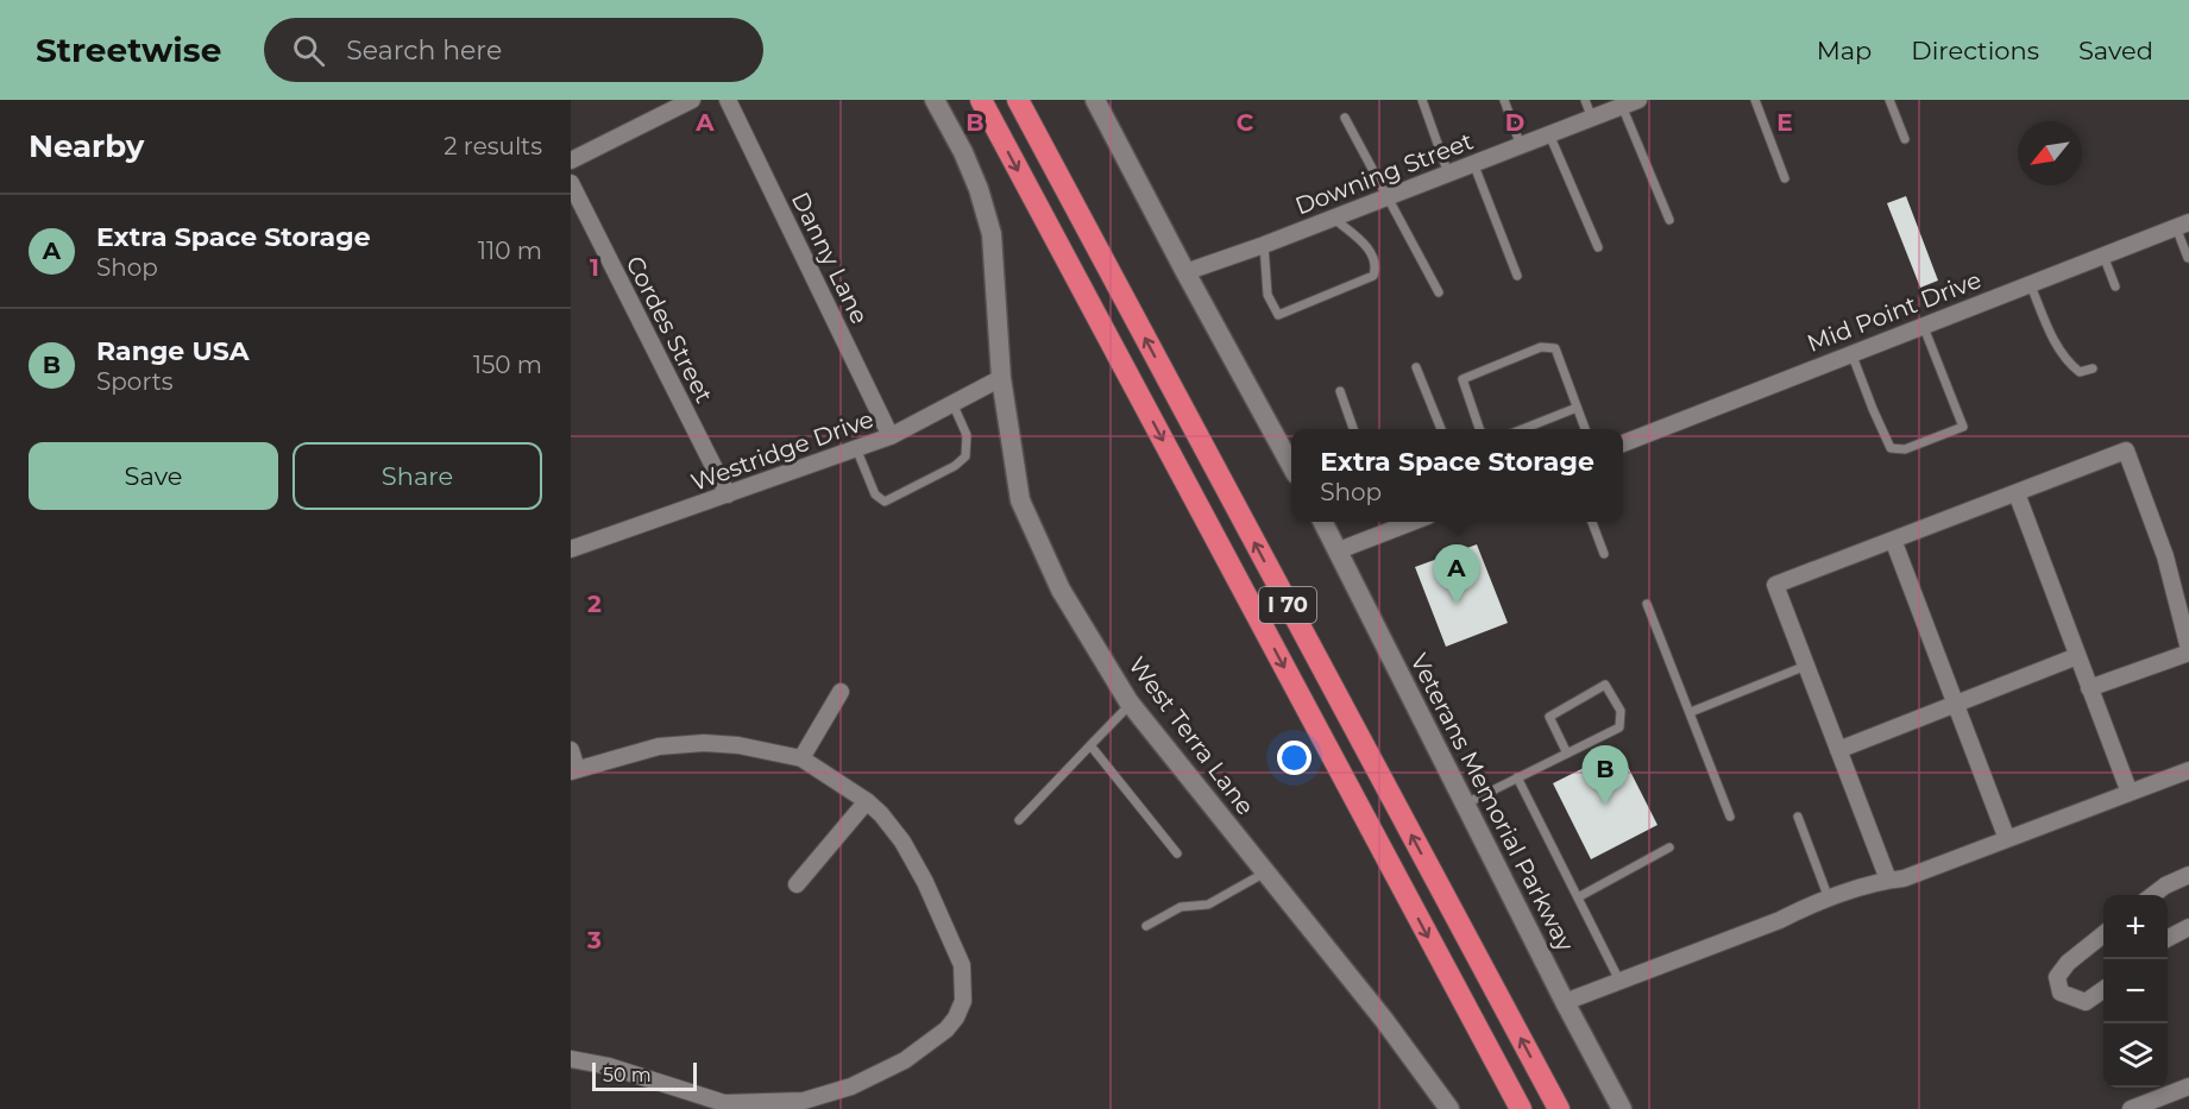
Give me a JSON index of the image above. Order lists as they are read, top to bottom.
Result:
{
  "streets": {
    "highway": ["I 70"],
    "street": [
      "Downing Street",
      "Danny Lane",
      "Mid Point Drive",
      "Cordes Street",
      "Westridge Drive",
      "West Terra Lane",
      "Veterans Memorial Parkway"
    ]
  },
  "crossings": [
    ["Danny Lane", "Westridge Drive"],
    ["Cordes Street", "Westridge Drive"],
    ["Westridge Drive", "West Terra Lane"]
  ],
  "scale_bar": "50 m",
  "north": "bottom left",
  "page": {
    "header": "Streetwise",
    "search": "Search here",
    "nav": ["Map", "Directions", "Saved"],
    "heading": ["Nearby", "2 results"],
    "list": [
      {
        "mark": "A",
        "name": "Extra Space Storage",
        "note": "Shop",
        "value": "110 m"
      },
      {
        "mark": "B",
        "name": "Range USA",
        "note": "Sports",
        "value": "150 m"
      }
    ],
    "buttons": ["Save", "Share"],
    "popup": ["Extra Space Storage", "Shop"],
    "pins": ["A", "B"],
    "map_buttons": ["+", "−"],
    "scale": "50 m"
  },
  "grid": {
    "columns": [
      "A",
      "B",
      "C",
      "D",
      "E"
    ],
    "rows": ["1", "2", "3"]
  }
}
